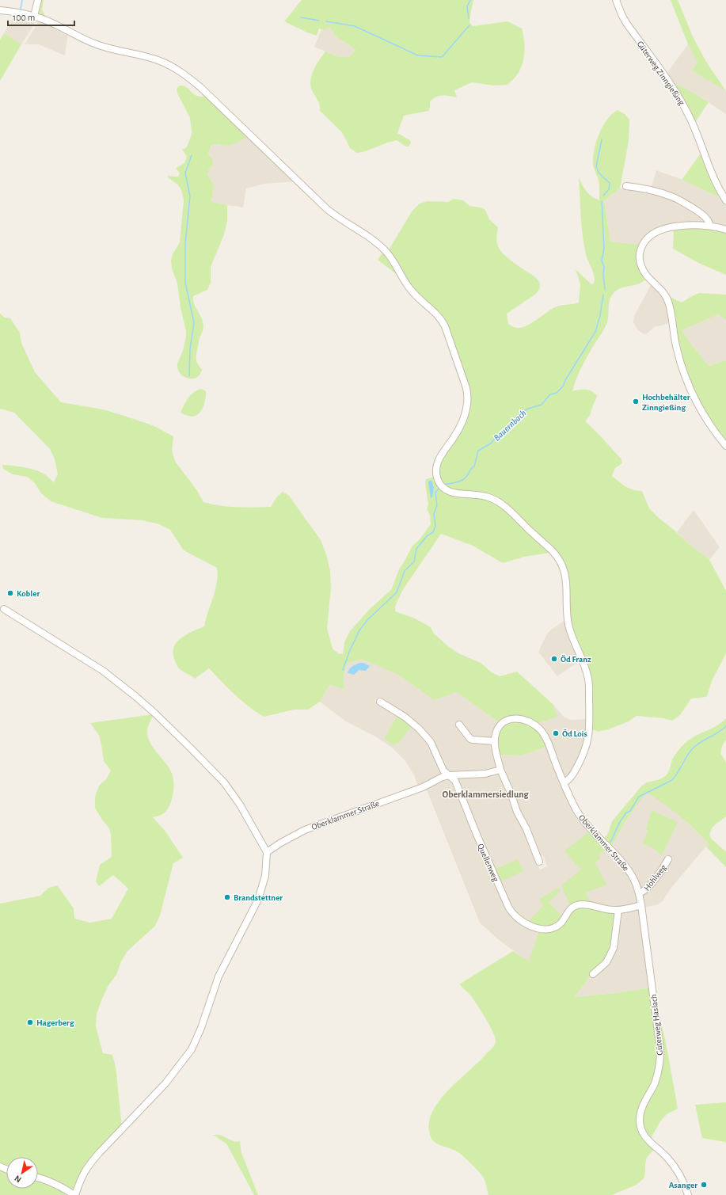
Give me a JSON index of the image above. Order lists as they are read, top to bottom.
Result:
{
  "streets": {
    "street": [
      "Güterweg Zinngießing",
      "Oberklammer Straße",
      "Quellenweg",
      "Hohlweg",
      "Güterweg Haslach"
    ]
  },
  "crossings": [
    ["Oberklammer Straße", "Quellenweg"],
    ["Oberklammer Straße", "Hohlweg"],
    ["Oberklammer Straße", "Güterweg Haslach"]
  ],
  "districts": ["Oberklammersiedlung"],
  "water": ["Bauernbach"],
  "places": [
    "Hochbehälter Zinngießing",
    "Kobler",
    "Öd Franz",
    "Öd Lois",
    "Brandstettner",
    "Hagerberg",
    "Asanger"
  ],
  "scale_bar": "100 m",
  "north": "bottom left"
}
